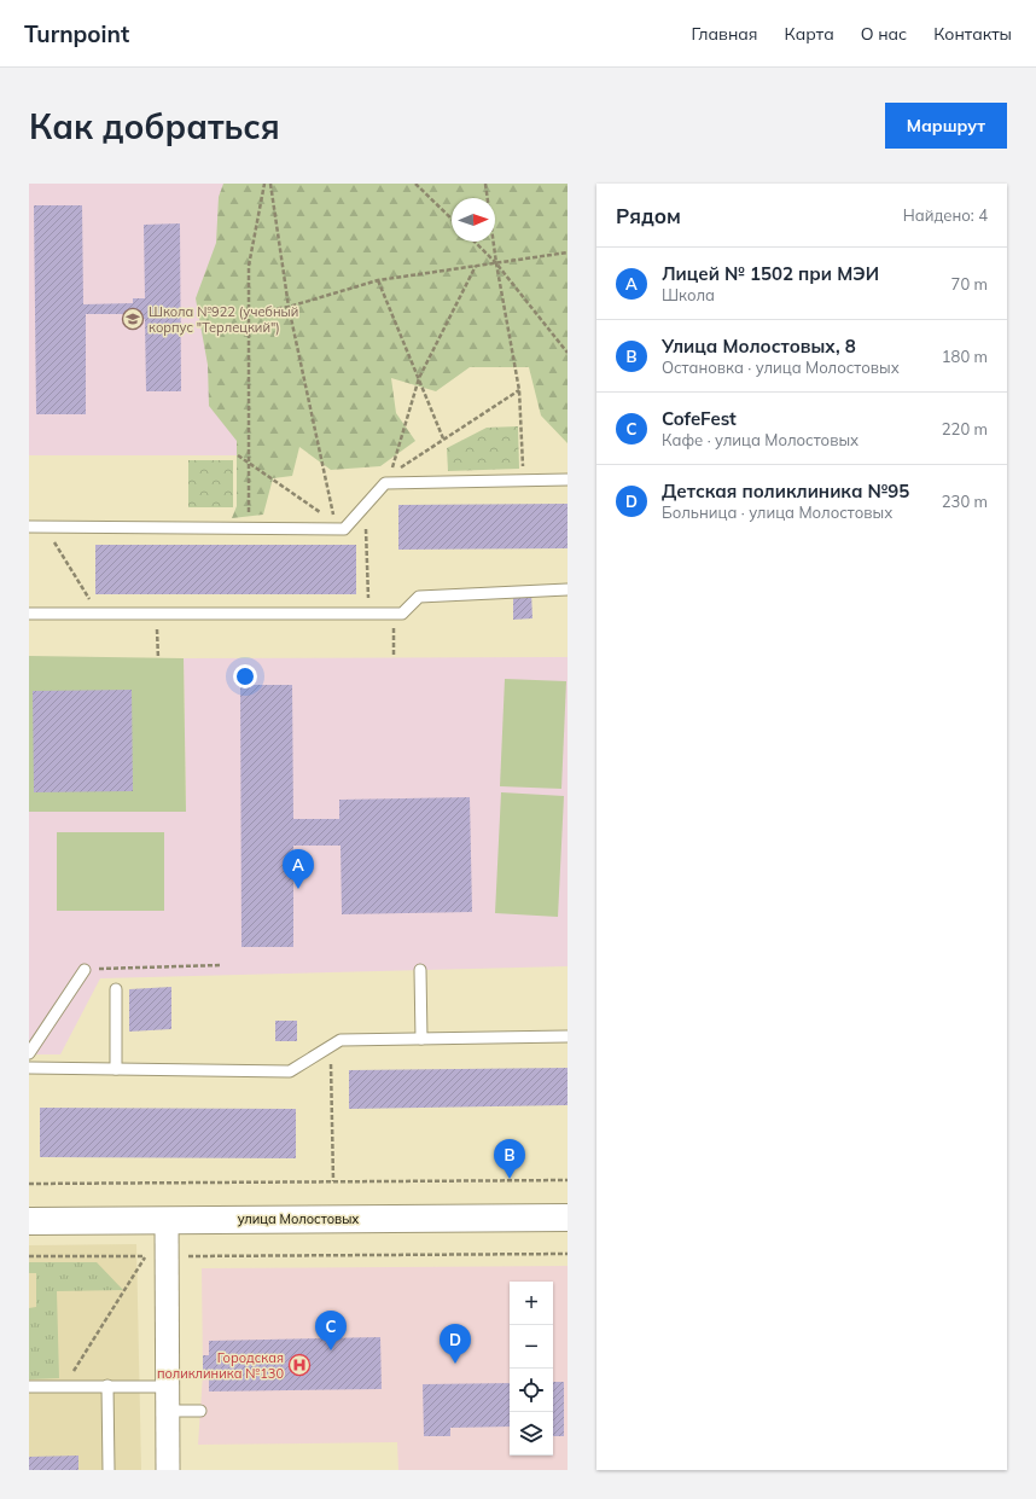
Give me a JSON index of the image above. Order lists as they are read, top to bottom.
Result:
{
  "streets": {
    "street": ["улица Молостовых"]
  },
  "places": {
    "school or university": ["Школа №922 (учебный корпус \"Терлецкий\")"],
    "hospital": ["Городская поликлиника №130"]
  },
  "north": "right",
  "page": {
    "header": "Turnpoint",
    "nav": [
      "Главная",
      "Карта",
      "О нас",
      "Контакты"
    ],
    "buttons": "Маршрут",
    "title": "Как добраться",
    "heading": ["Рядом", "Найдено: 4"],
    "list": [
      {
        "mark": "A",
        "name": "Лицей № 1502 при МЭИ",
        "note": "Школа",
        "value": "70 m"
      },
      {
        "mark": "B",
        "name": "Улица Молостовых, 8",
        "note": "Остановка · улица Молостовых",
        "value": "180 m"
      },
      {
        "mark": "C",
        "name": "CofeFest",
        "note": "Кафе · улица Молостовых",
        "value": "220 m"
      },
      {
        "mark": "D",
        "name": "Детская поликлиника №95",
        "note": "Больница · улица Молостовых",
        "value": "230 m"
      }
    ],
    "pins": [
      "A",
      "B",
      "C",
      "D"
    ],
    "map_buttons": ["+", "−"]
  }
}
